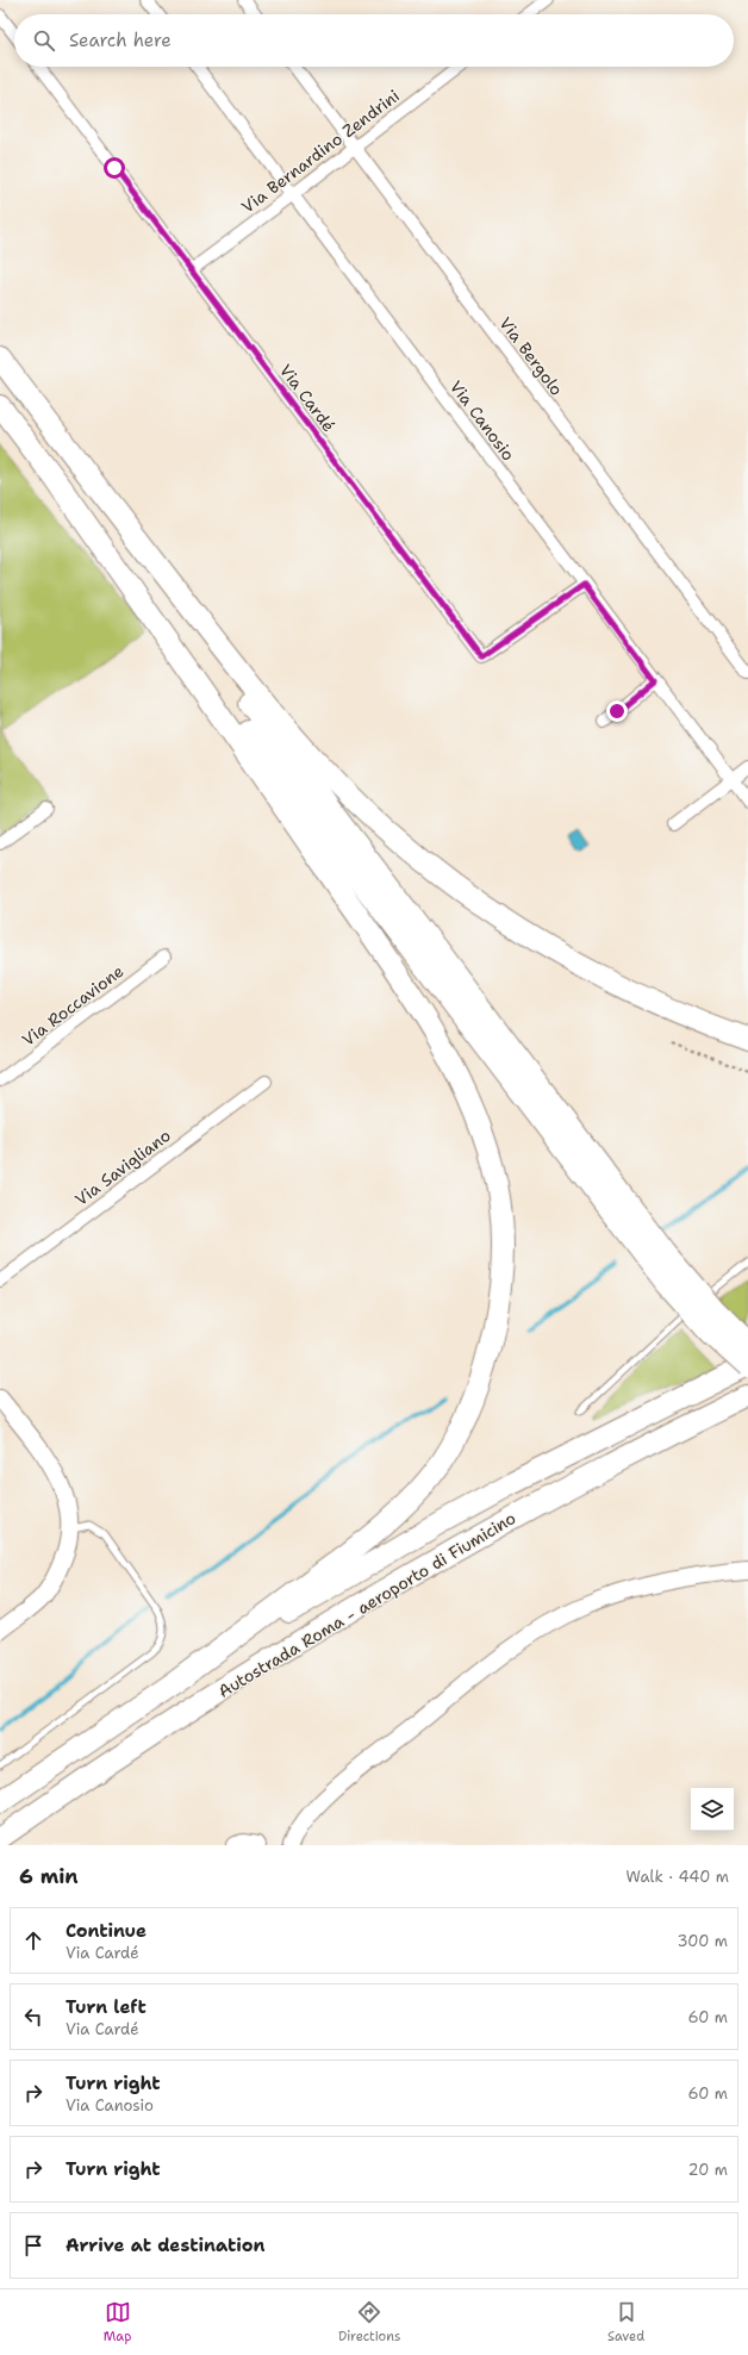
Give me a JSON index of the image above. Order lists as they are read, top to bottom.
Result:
{
  "streets": {
    "highway": ["Autostrada Roma - aeroporto di Fiumicino"],
    "street": [
      "Via Bernardino Zendrini",
      "Via Bergolo",
      "Via Cardé",
      "Via Canosio",
      "Via Roccavione",
      "Via Savigliano"
    ]
  },
  "crossings": [
    ["Via Bernardino Zendrini", "Via Bergolo"],
    ["Via Bernardino Zendrini", "Via Cardé"],
    ["Via Bernardino Zendrini", "Via Canosio"],
    ["Via Cardé", "Via Canosio"]
  ],
  "page": {
    "search": "Search here",
    "heading": ["6 min", "Walk · 440 m"],
    "list": [
      ["Continue", "Via Cardé", "300 m"],
      ["Turn left", "Via Cardé", "60 m"],
      ["Turn right", "Via Canosio", "60 m"],
      ["Turn right", "20 m"],
      "Arrive at destination"
    ],
    "nav": ["Map", "Directions", "Saved"]
  }
}
